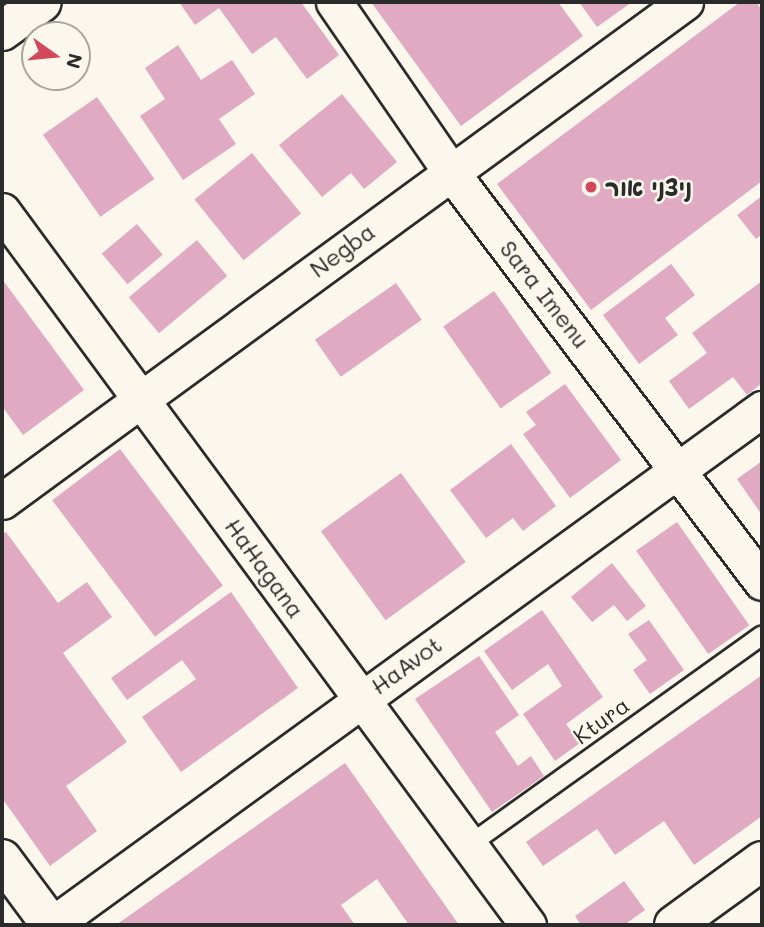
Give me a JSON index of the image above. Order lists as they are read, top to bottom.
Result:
{
  "streets": {
    "street": [
      "Negba",
      "Sara Imenu",
      "HaHagana",
      "HaAvot"
    ],
    "lane": ["Ktura"]
  },
  "crossings": [
    ["Negba", "Sara Imenu"],
    ["Negba", "HaHagana"],
    ["Sara Imenu", "HaAvot"],
    ["HaHagana", "HaAvot"],
    ["HaHagana", "Ktura"]
  ],
  "places": ["ניצני אור"],
  "north": "right"
}
